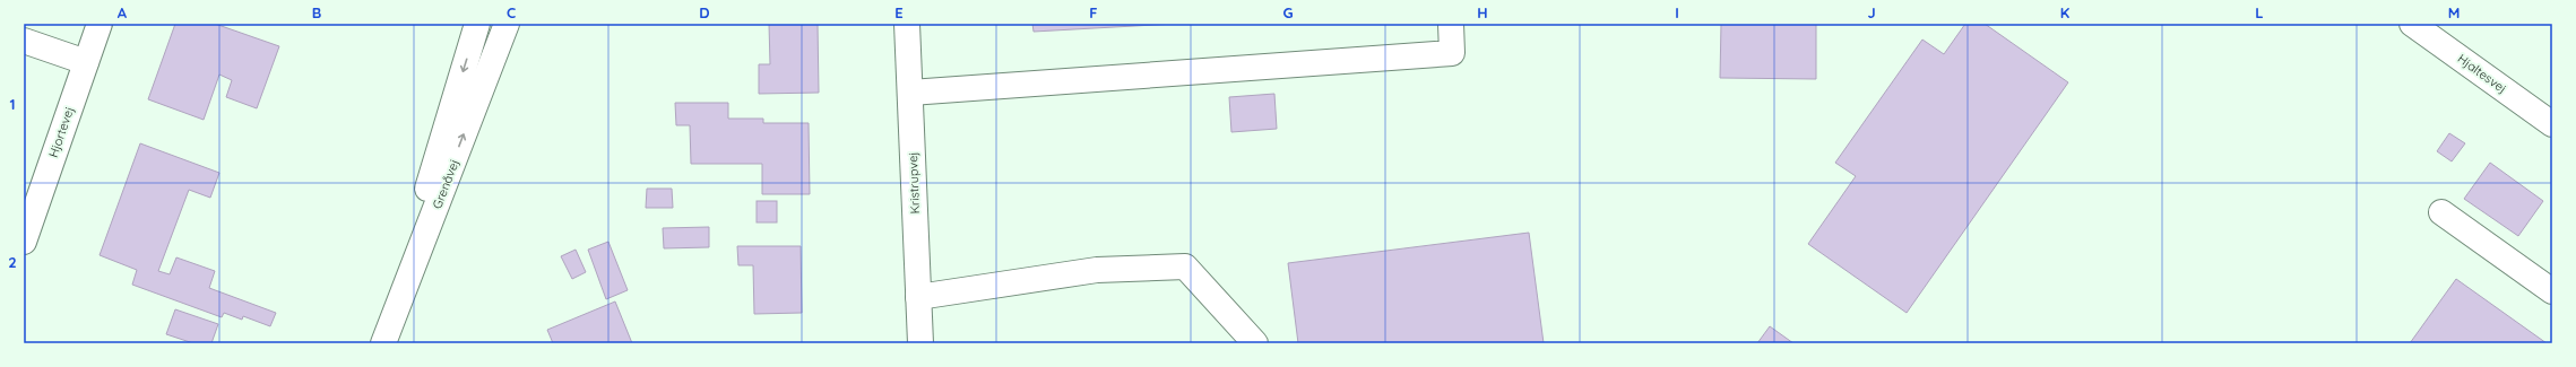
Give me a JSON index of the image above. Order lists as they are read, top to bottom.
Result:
{
  "streets": {
    "street": [
      "Hjaltesvej",
      "Hjortevej",
      "Kristrupvej",
      "Grenåvej"
    ]
  },
  "grid": {
    "columns": [
      "A",
      "B",
      "C",
      "D",
      "E",
      "F",
      "G",
      "H",
      "I",
      "J",
      "K",
      "L",
      "M"
    ],
    "rows": ["1", "2"]
  }
}
